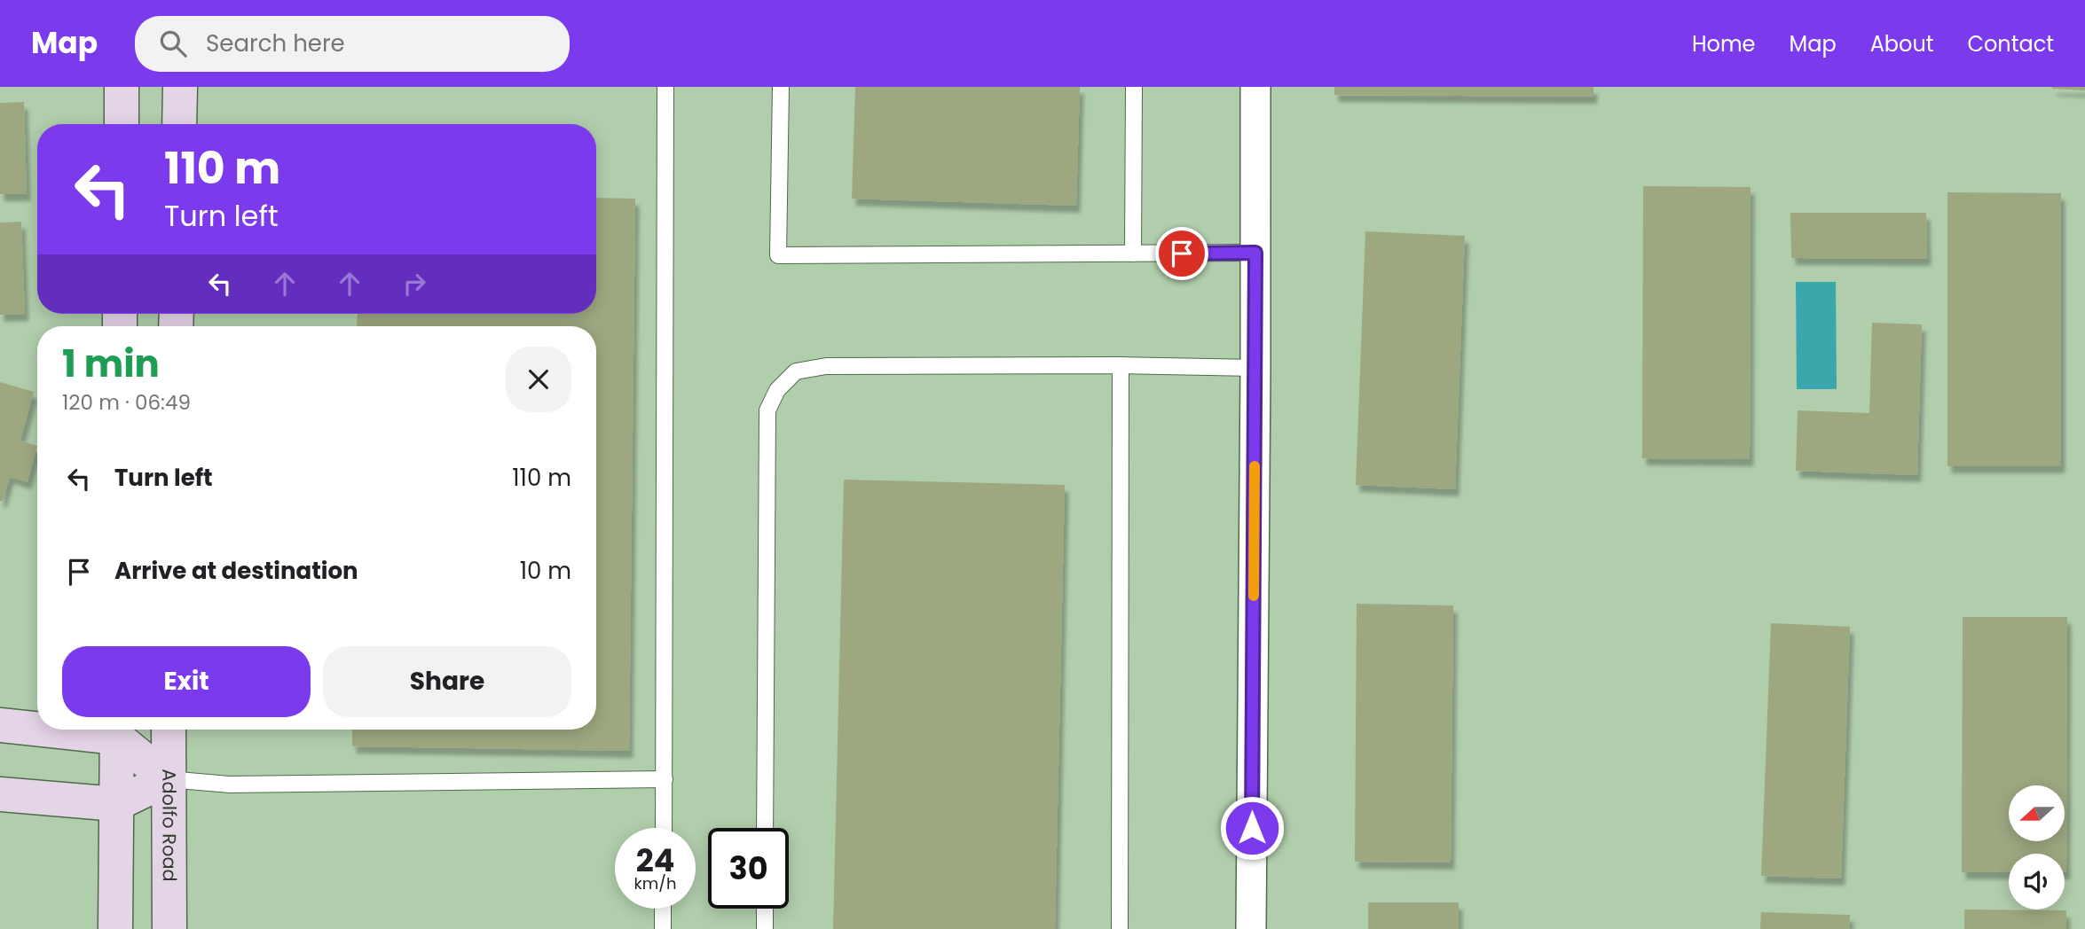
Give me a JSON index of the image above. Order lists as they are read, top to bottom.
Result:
{
  "streets": {
    "street": ["Adolfo Road"]
  },
  "north": "left",
  "page": {
    "header": "Map",
    "search": "Search here",
    "nav": [
      "Home",
      "Map",
      "About",
      "Contact"
    ],
    "turn": ["110 m", "Turn left"],
    "heading": ["1 min", "120 m · 06:49"],
    "list": [
      {
        "name": "Turn left",
        "value": "110 m"
      },
      {
        "name": "Arrive at destination",
        "value": "10 m"
      }
    ],
    "buttons": ["Exit", "Share"],
    "speed": "24 km/h",
    "limit": "30"
  }
}
